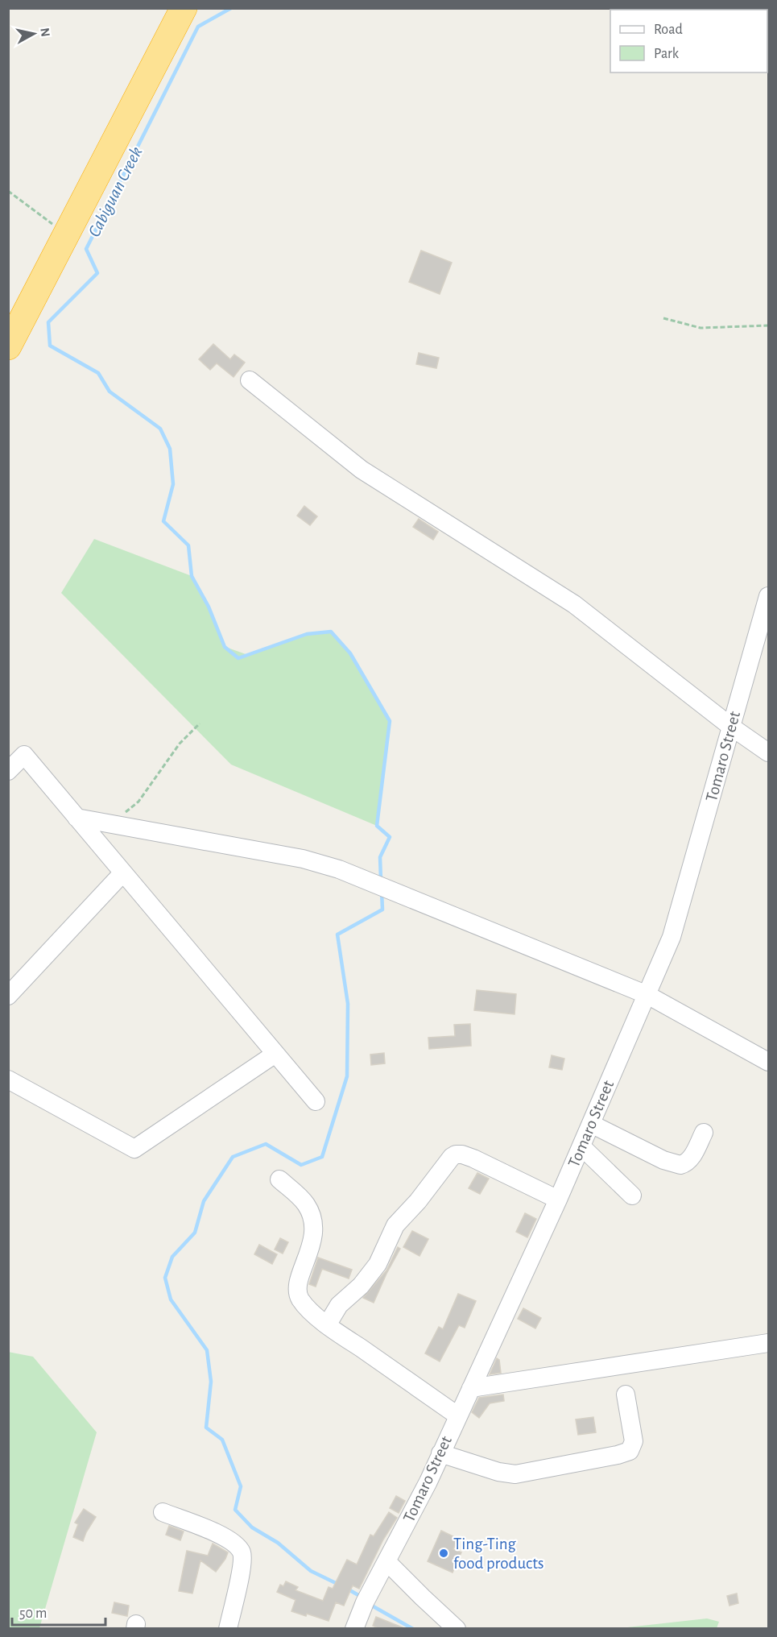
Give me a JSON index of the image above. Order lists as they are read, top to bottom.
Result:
{
  "streets": {
    "street": ["Tomaro Street"]
  },
  "water": ["Cabiguan Creek"],
  "places": ["Ting-Ting food products"],
  "legend": ["Road", "Park"],
  "scale_bar": "50 m",
  "north": "right"
}
